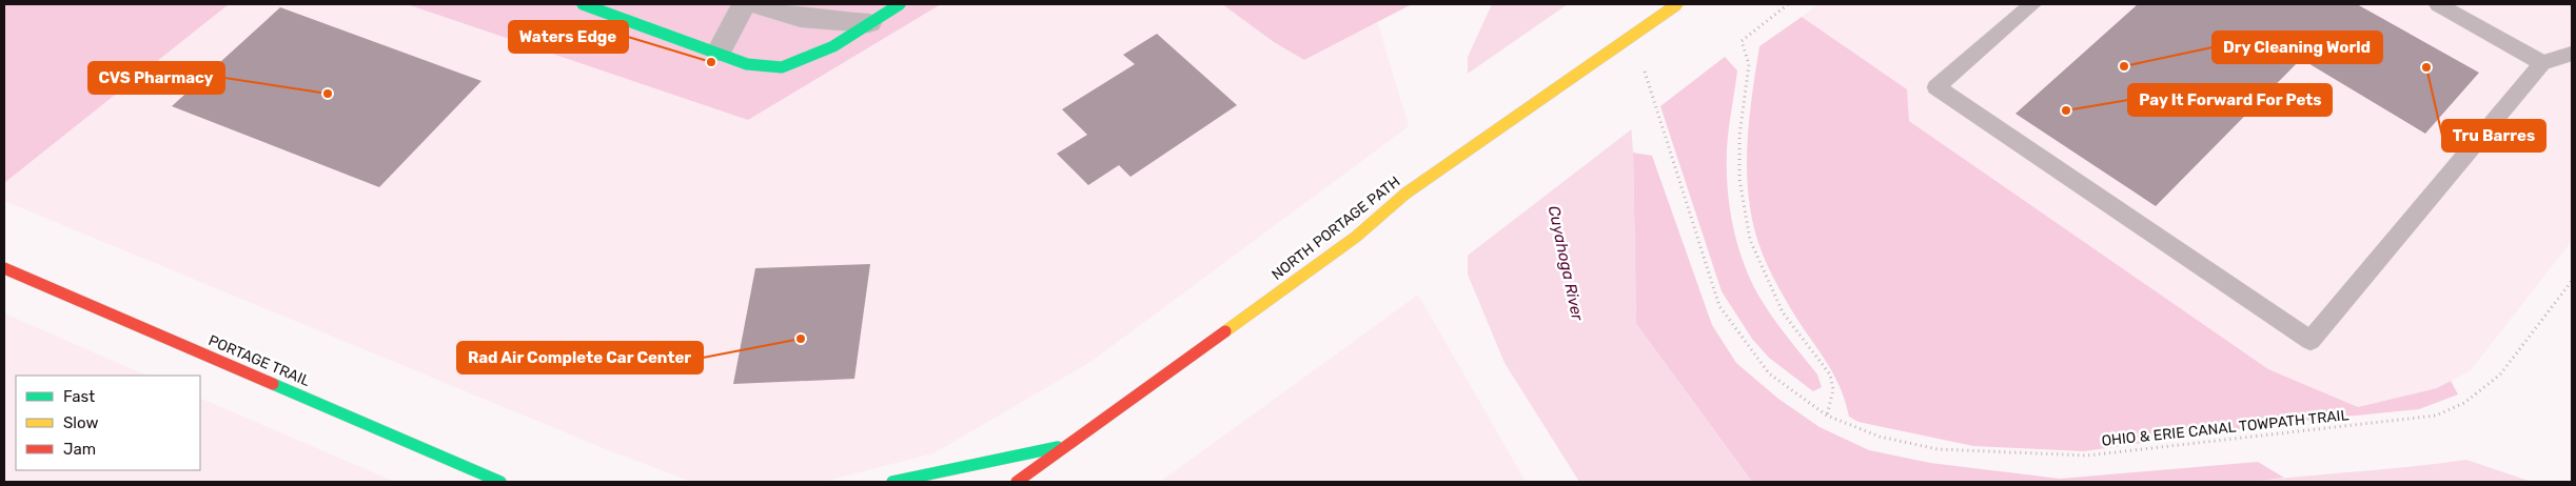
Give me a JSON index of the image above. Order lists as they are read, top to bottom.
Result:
{
  "streets": {
    "main road": ["NORTH PORTAGE PATH", "PORTAGE TRAIL"],
    "path": ["OHIO & ERIE CANAL TOWPATH TRAIL"]
  },
  "water": ["Cuyahoga River"],
  "places": [
    "Waters Edge",
    "Dry Cleaning World",
    "Tru Barres",
    "CVS Pharmacy",
    "Pay It Forward For Pets",
    "Rad Air Complete Car Center"
  ],
  "legend": ["Fast", "Slow", "Jam"]
}
